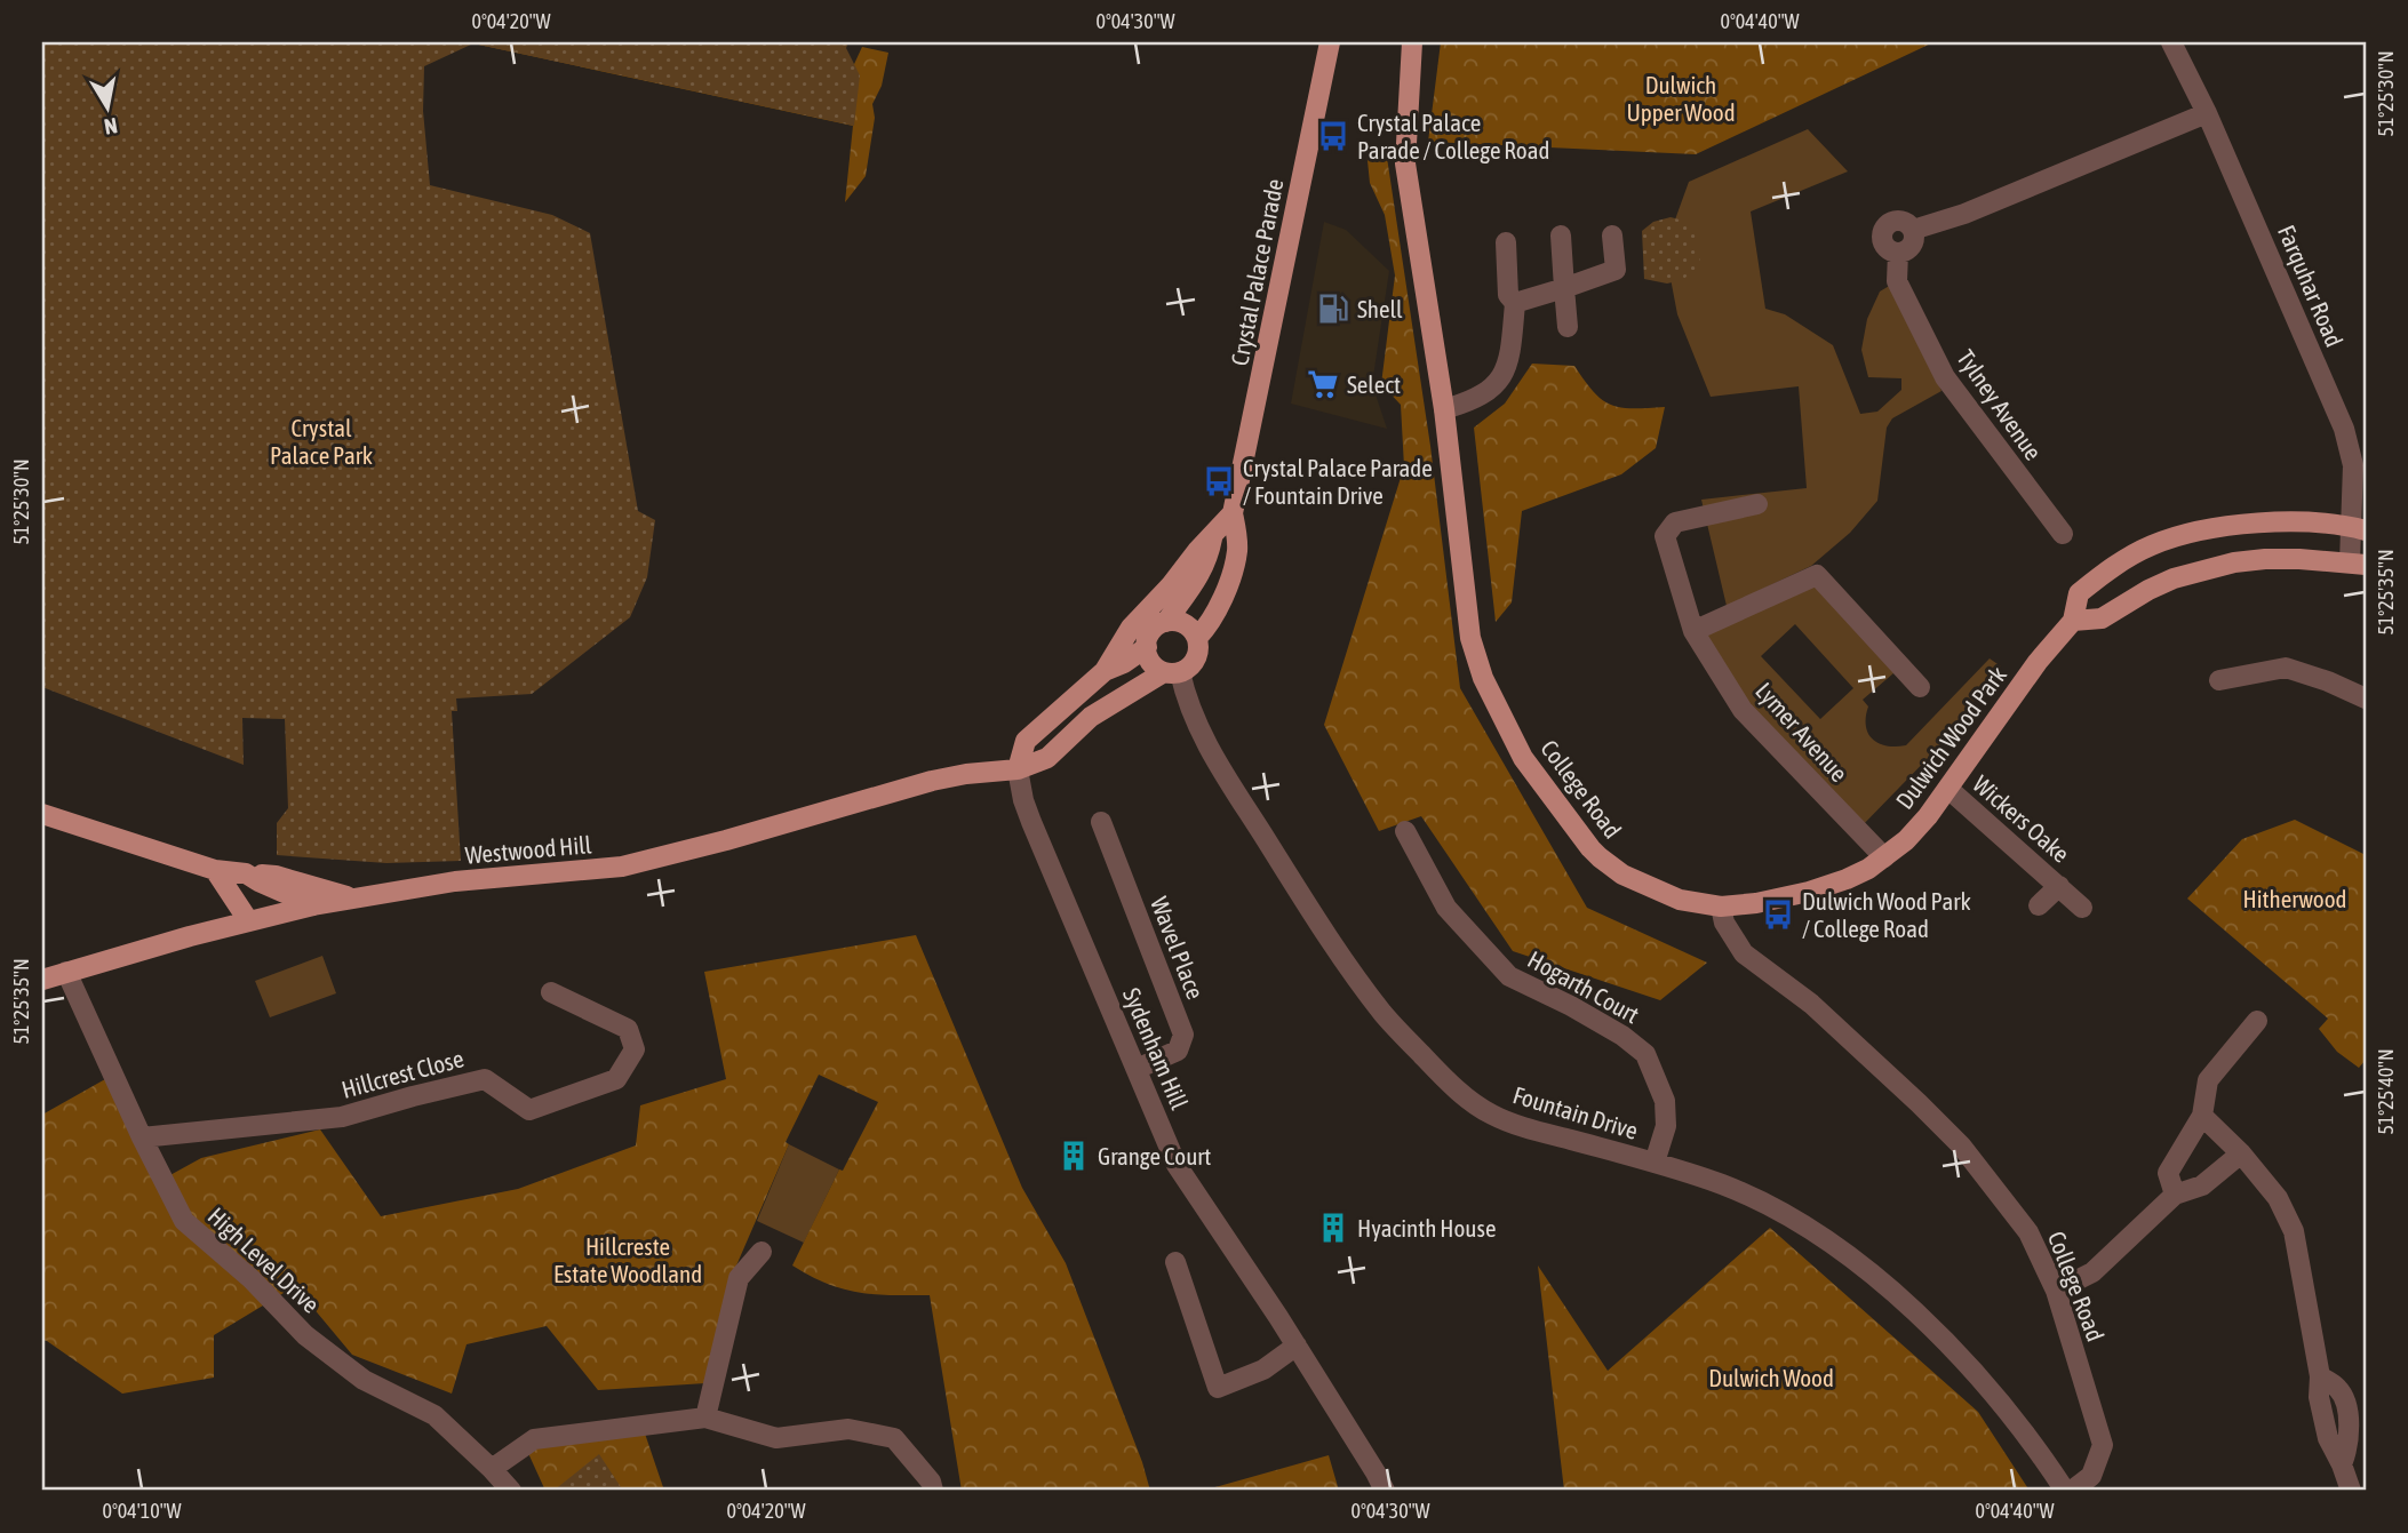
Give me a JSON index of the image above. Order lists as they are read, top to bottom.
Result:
{
  "streets": {
    "main road": [
      "Crystal Palace Parade",
      "Dulwich Wood Park",
      "College Road",
      "Westwood Hill"
    ],
    "street": [
      "Farquhar Road",
      "Tylney Avenue",
      "Lymer Avenue",
      "Wickers Oake",
      "Wavel Place",
      "Hogarth Court",
      "Sydenham Hill",
      "Hillcrest Close",
      "Fountain Drive",
      "High Level Drive"
    ]
  },
  "crossings": [
    ["Crystal Palace Parade", "Westwood Hill"],
    ["Crystal Palace Parade", "Fountain Drive"],
    ["Farquhar Road", "Tylney Avenue"],
    ["Farquhar Road", "Dulwich Wood Park"],
    ["Lymer Avenue", "Dulwich Wood Park"],
    ["Dulwich Wood Park", "College Road"],
    ["Dulwich Wood Park", "Wickers Oake"],
    ["Westwood Hill", "Sydenham Hill"],
    ["Westwood Hill", "Fountain Drive"],
    ["Westwood Hill", "High Level Drive"],
    ["Wavel Place", "Sydenham Hill"],
    ["Hogarth Court", "Fountain Drive"],
    ["Hillcrest Close", "High Level Drive"]
  ],
  "parks": [
    "Dulwich Upper Wood",
    "Crystal Palace Park",
    "Hitherwood",
    "Hillcreste Estate Woodland",
    "Dulwich Wood"
  ],
  "places": {
    "bus stop": ["Crystal Palace Parade / College Road", "Crystal Palace Parade / Fountain Drive", "Dulwich Wood Park / College Road"],
    "fuel station": ["Shell"],
    "supermarket": ["Select"],
    "building": ["Grange Court", "Hyacinth House"]
  },
  "north": "bottom",
  "coordinates": [
    "0°04'20\"W",
    "0°04'30\"W",
    "0°04'40\"W",
    "51°25'30\"N",
    "51°25'35\"N",
    "51°25'40\"N",
    "0°04'10\"W"
  ]
}
